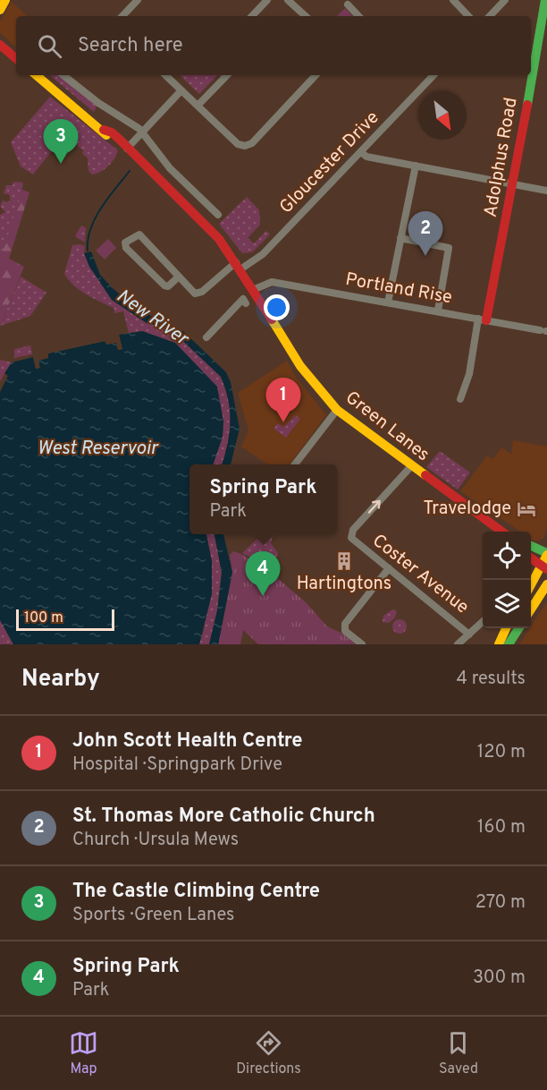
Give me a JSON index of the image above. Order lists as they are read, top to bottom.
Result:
{
  "streets": {
    "main road": ["Adolphus Road", "Green Lanes"],
    "street": ["Gloucester Drive", "Portland Rise", "Coster Avenue"]
  },
  "crossings": [
    ["Adolphus Road", "Portland Rise"],
    ["Gloucester Drive", "Green Lanes"],
    ["Portland Rise", "Green Lanes"],
    ["Green Lanes", "Coster Avenue"]
  ],
  "water": ["New River", "West Reservoir"],
  "places": {
    "hotel": ["Travelodge"],
    "building": ["Hartingtons"]
  },
  "scale_bar": "100 m",
  "north": "bottom right",
  "page": {
    "search": "Search here",
    "pins": [
      "3",
      "2",
      "1",
      "4"
    ],
    "popup": ["Spring Park", "Park"],
    "scale": "100 m",
    "heading": ["Nearby", "4 results"],
    "list": [
      {
        "mark": "1",
        "name": "John Scott Health Centre",
        "note": "Hospital · Springpark Drive",
        "value": "120 m"
      },
      {
        "mark": "2",
        "name": "St. Thomas More Catholic Church",
        "note": "Church · Ursula Mews",
        "value": "160 m"
      },
      {
        "mark": "3",
        "name": "The Castle Climbing Centre",
        "note": "Sports · Green Lanes",
        "value": "270 m"
      },
      {
        "mark": "4",
        "name": "Spring Park",
        "note": "Park",
        "value": "300 m"
      }
    ],
    "nav": ["Map", "Directions", "Saved"]
  }
}
